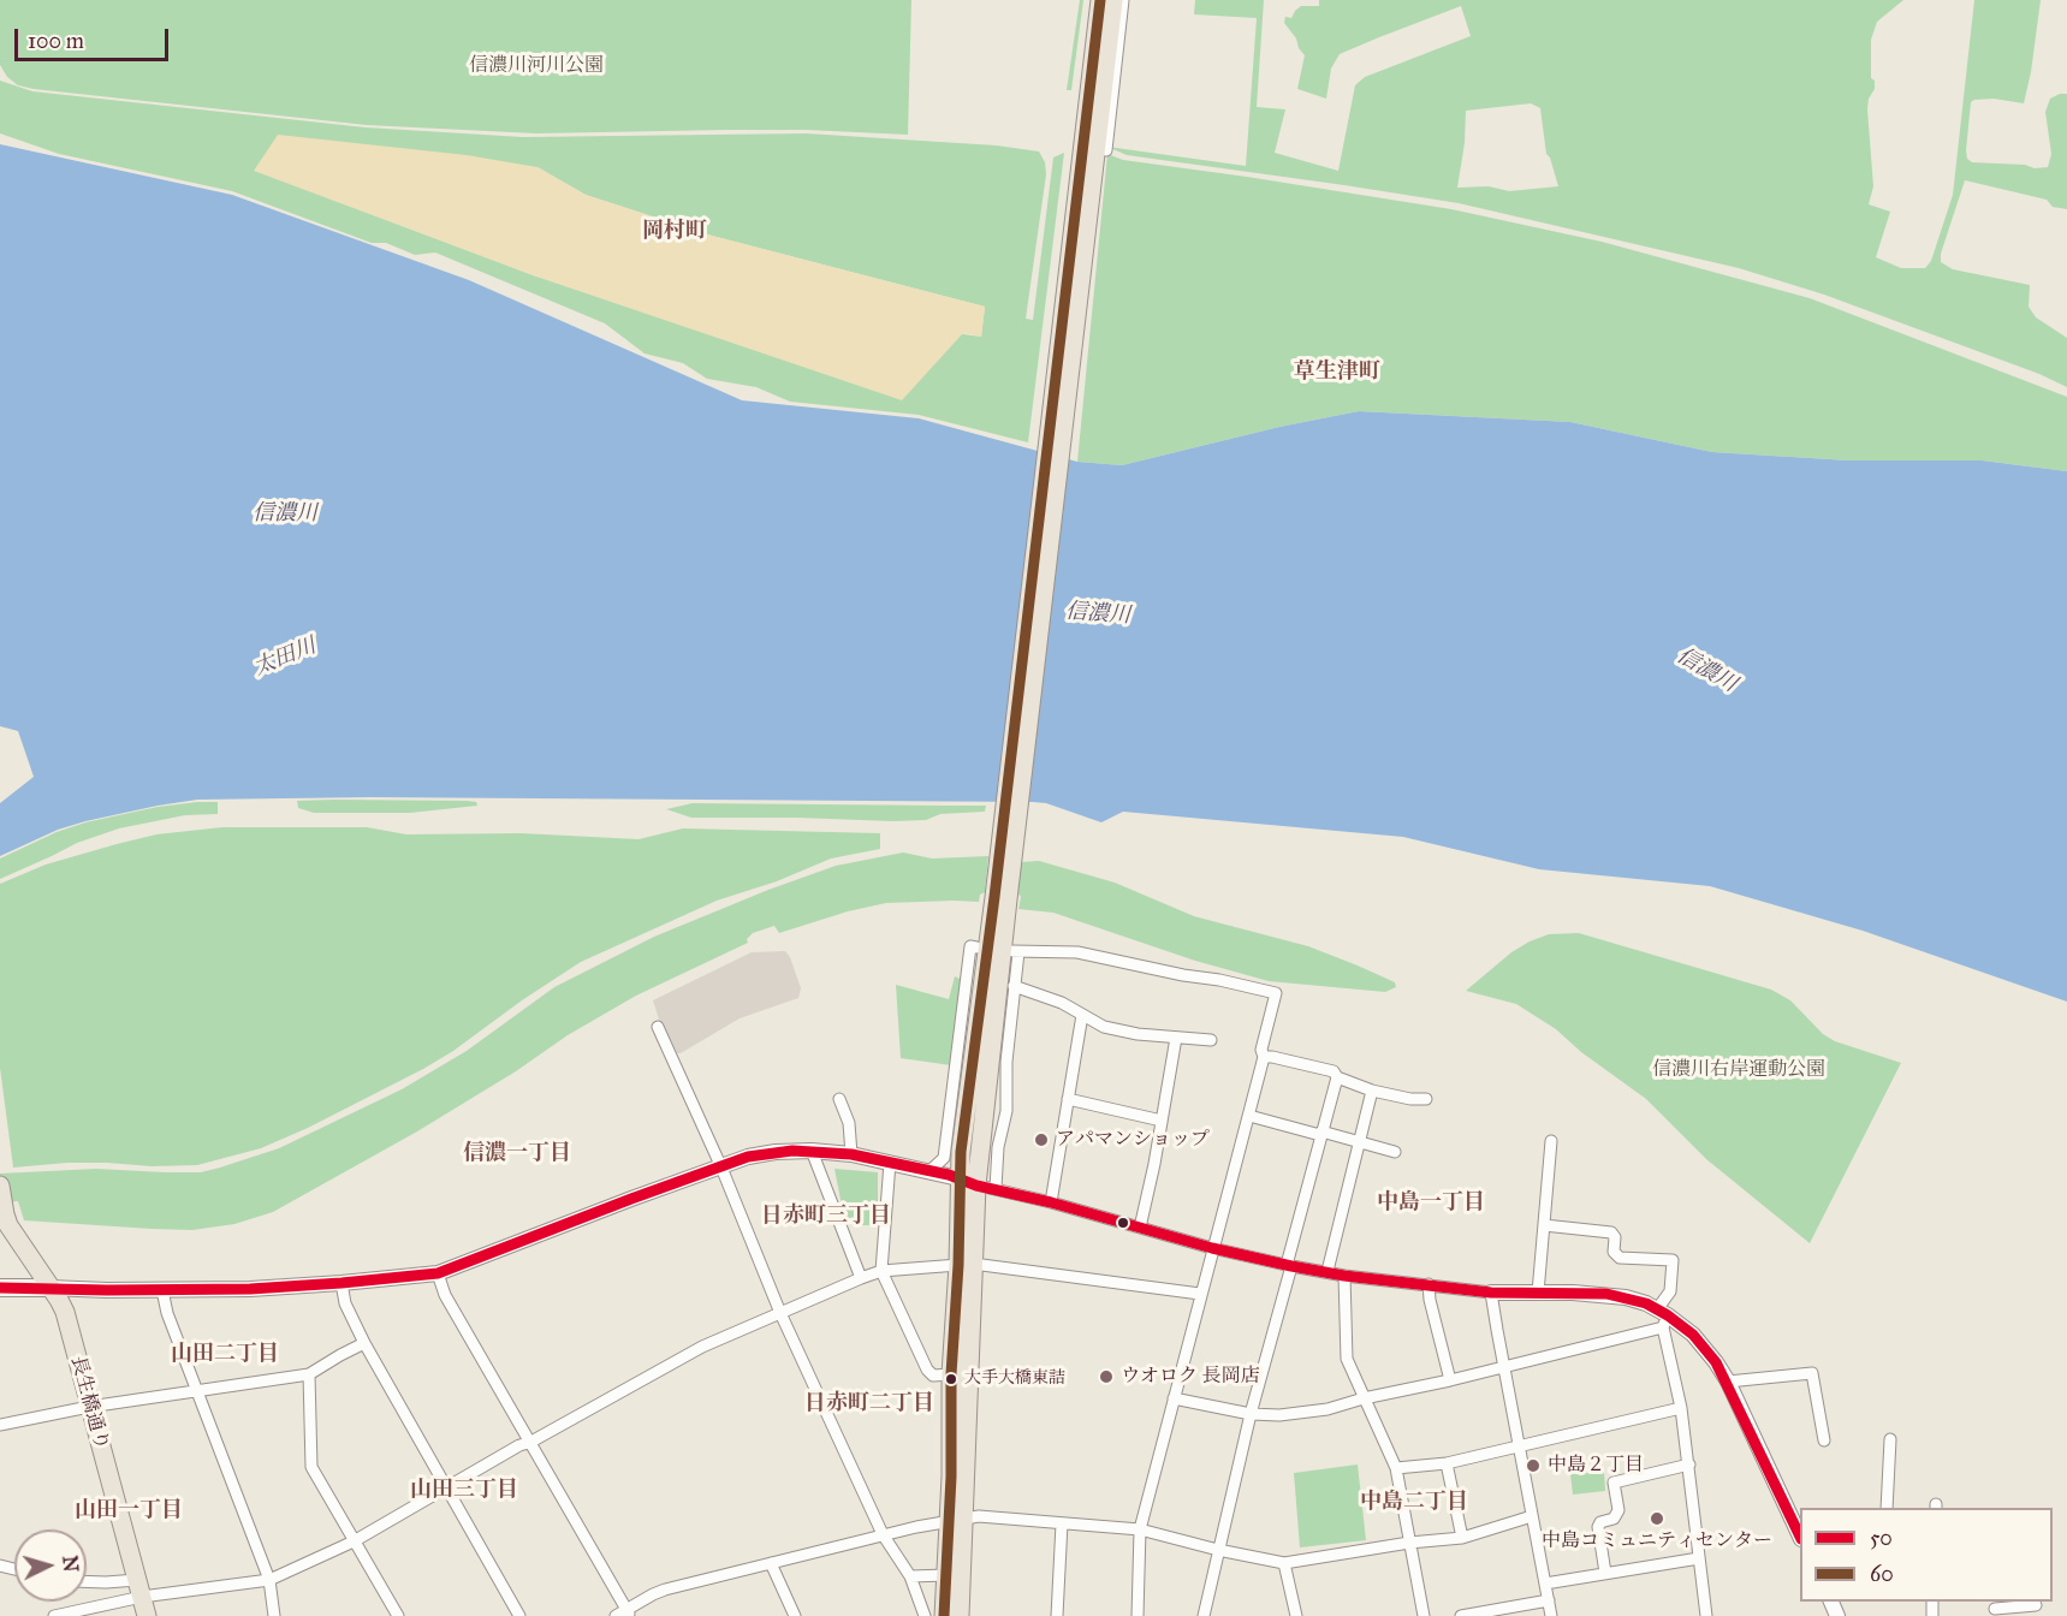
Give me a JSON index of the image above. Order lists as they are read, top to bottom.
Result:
{
  "streets": {
    "highway": ["長生橋通り"]
  },
  "districts": [
    "岡村町",
    "草生津町",
    "信濃一丁目",
    "中島一丁目",
    "日赤町三丁目",
    "山田二丁目",
    "日赤町二丁目",
    "山田三丁目",
    "中島二丁目",
    "山田一丁目"
  ],
  "water": ["信濃川", "太田川"],
  "parks": ["信濃川河川公園", "信濃川右岸運動公園"],
  "places": [
    "アパマンショップ",
    "ウオロク 長岡店",
    "大手大橋東詰",
    "中島２丁目",
    "中島コミュニティセンター"
  ],
  "lines": ["transit line 60", "transit line 50"],
  "legend": ["50", "60"],
  "scale_bar": "100 m",
  "north": "right"
}
